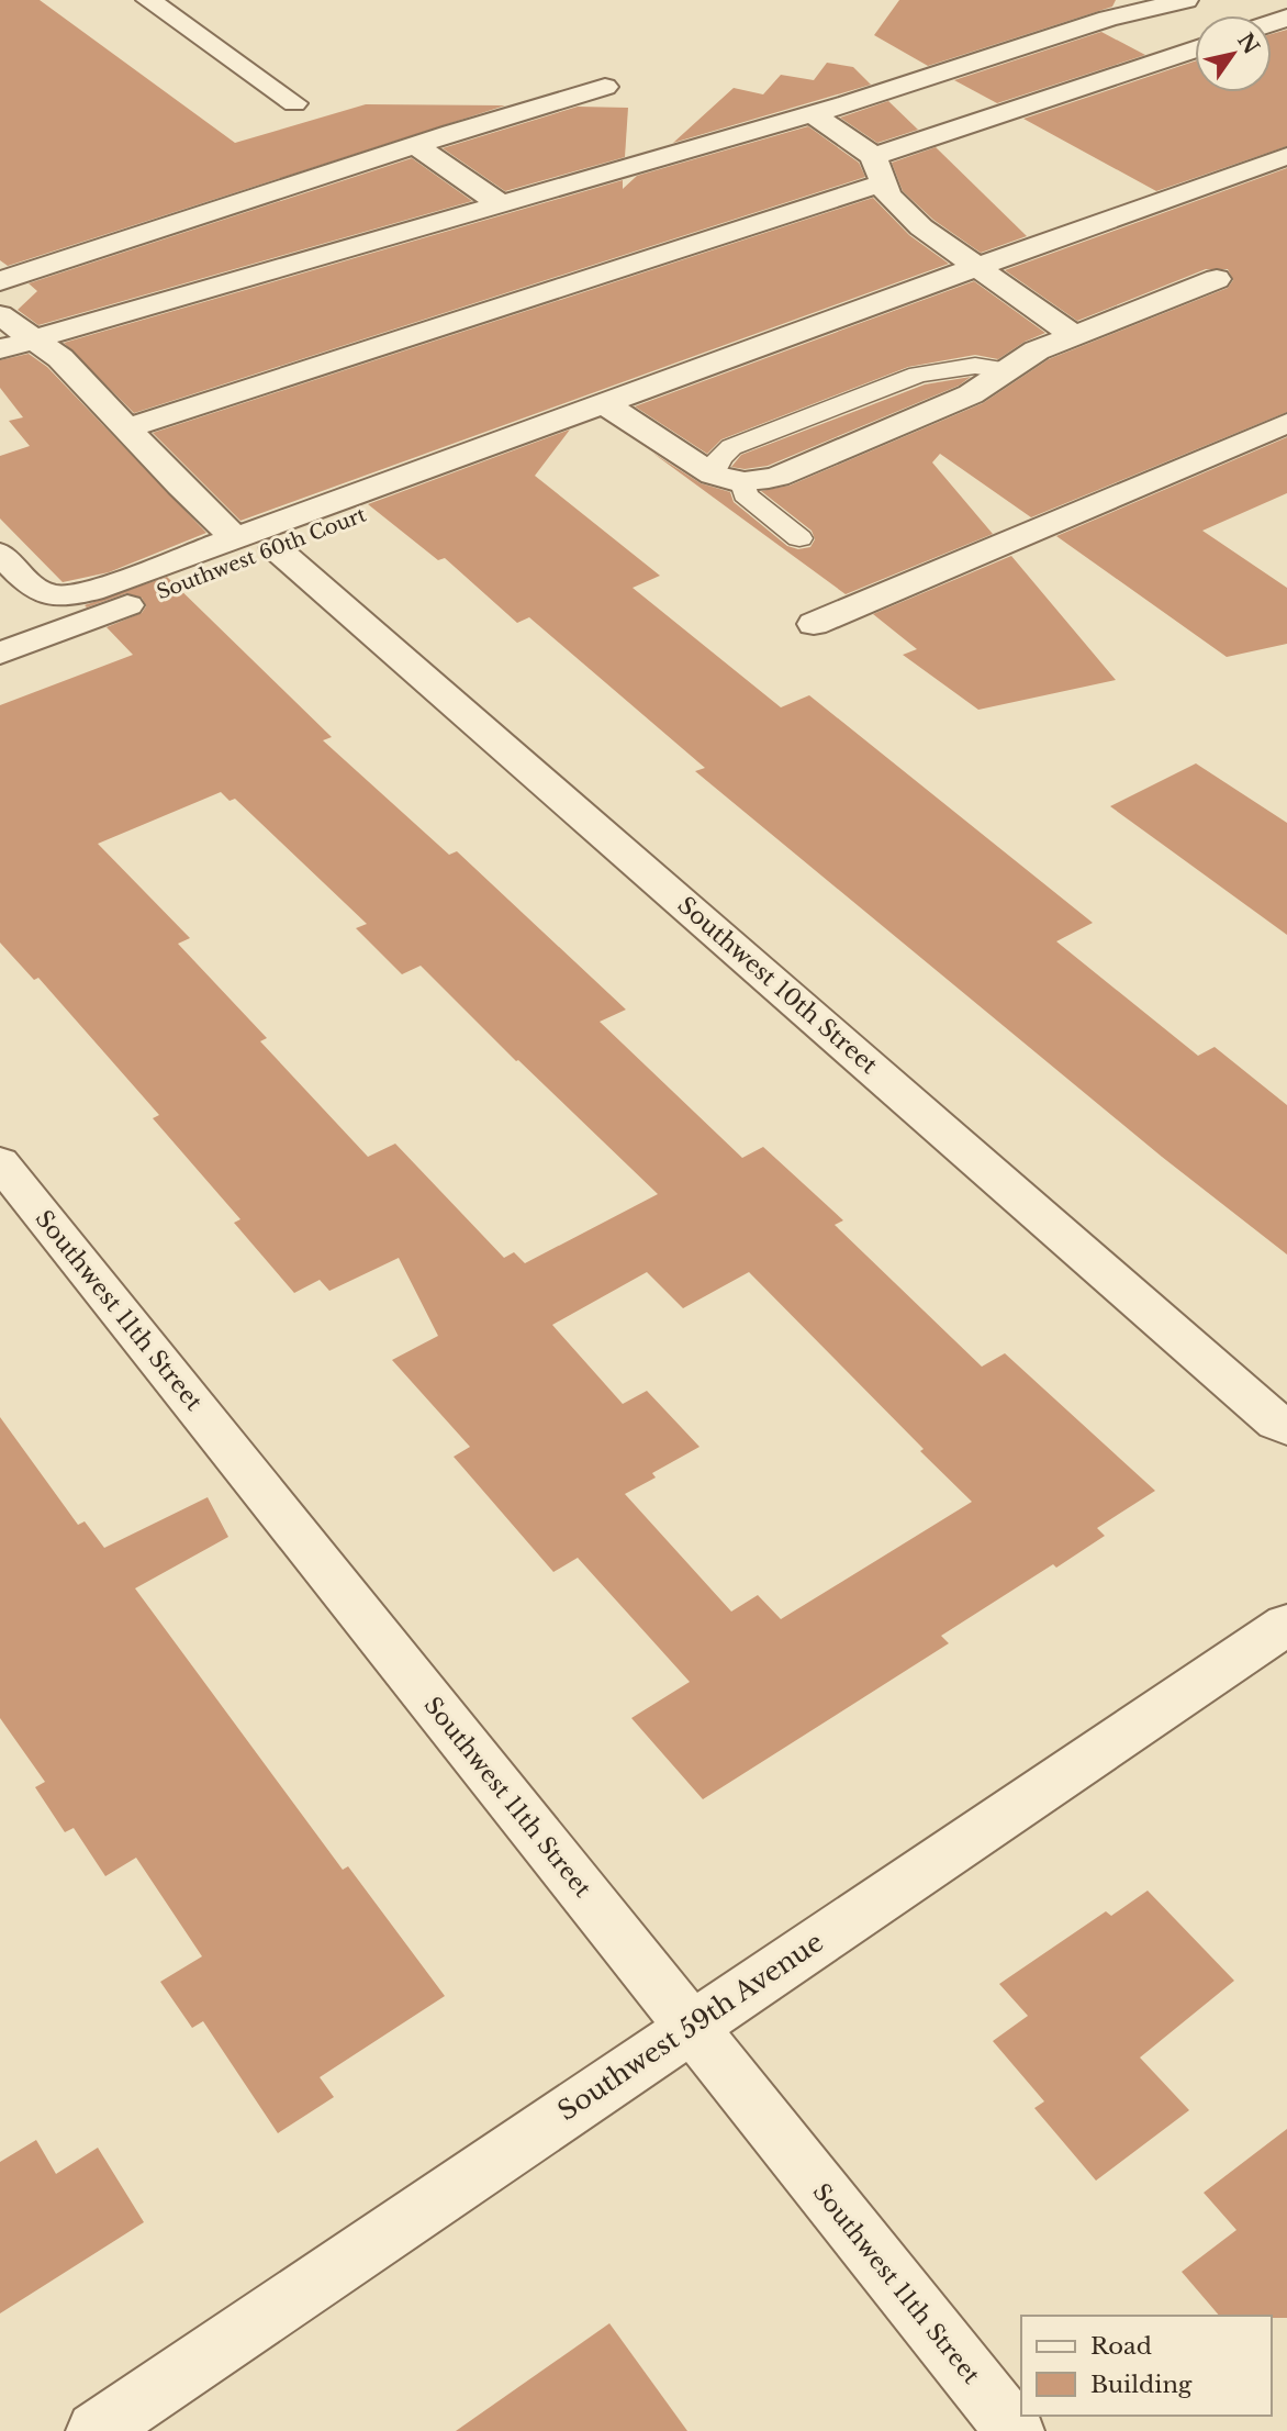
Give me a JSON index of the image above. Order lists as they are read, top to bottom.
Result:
{
  "streets": {
    "street": [
      "Southwest 60th Court",
      "Southwest 10th Street",
      "Southwest 11th Street",
      "Southwest 59th Avenue"
    ]
  },
  "crossings": [
    ["Southwest 60th Court", "Southwest 10th Street"],
    ["Southwest 11th Street", "Southwest 59th Avenue"]
  ],
  "legend": ["Road", "Building"],
  "north": "top right"
}
